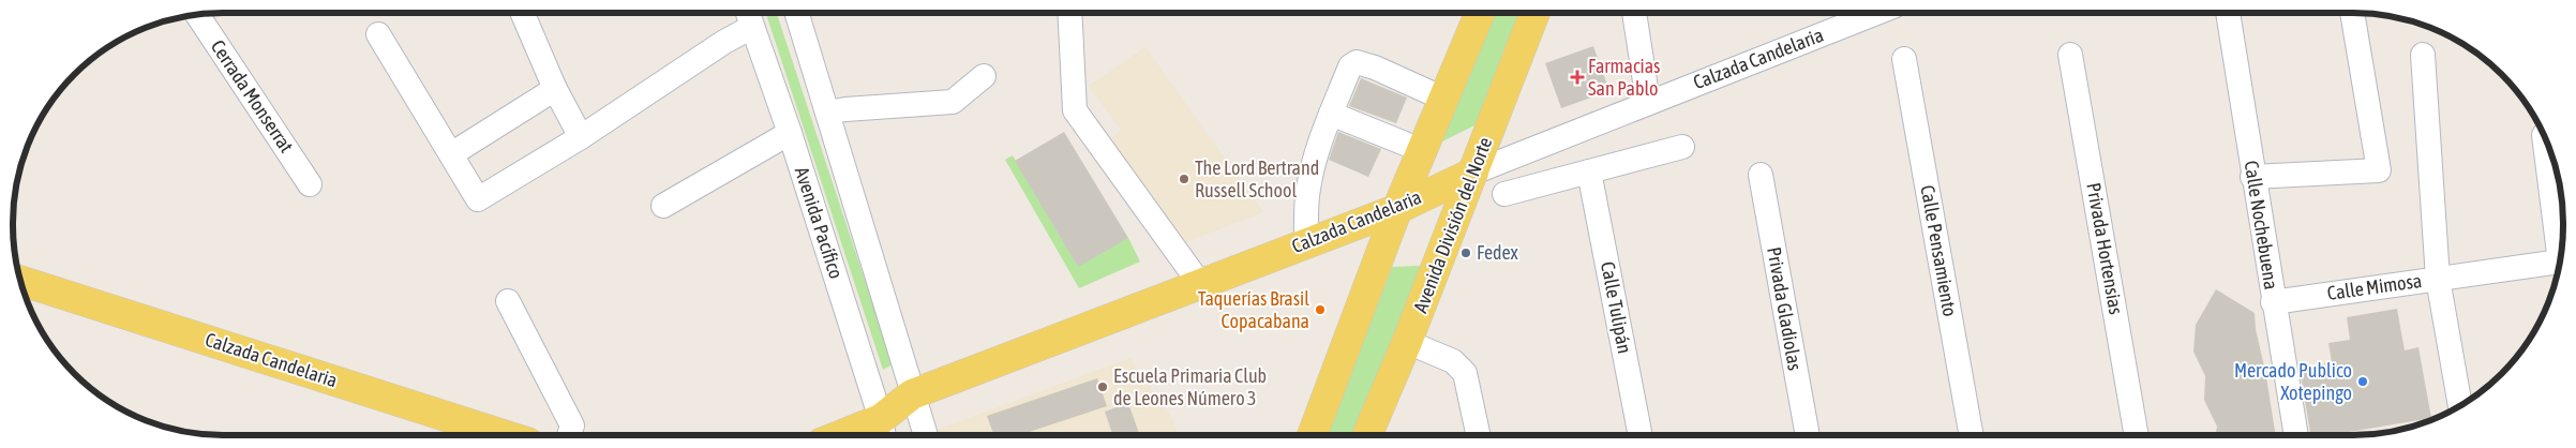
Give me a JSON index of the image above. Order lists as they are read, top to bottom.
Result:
{
  "streets": {
    "main road": ["Calzada Candelaria", "Avenida División del Norte"],
    "street": [
      "Cerrada Monserrat",
      "Avenida Pacífico",
      "Calle Nochebuena",
      "Privada Hortensias",
      "Calle Pensamiento",
      "Calle Mimosa",
      "Calle Tulipán",
      "Privada Gladiolas"
    ]
  },
  "crossings": [
    ["Calzada Candelaria", "Avenida Pacífico"],
    ["Calzada Candelaria", "Avenida División del Norte"],
    ["Calle Nochebuena", "Calle Mimosa"]
  ],
  "places": {
    "health": ["Farmacias San Pablo"],
    "other": [
      "The Lord Bertrand Russell School",
      "Fedex",
      "Taquerías Brasil Copacabana",
      "Mercado Publico Xotepingo",
      "Escuela Primaria Club de Leones Número 3"
    ]
  }
}
